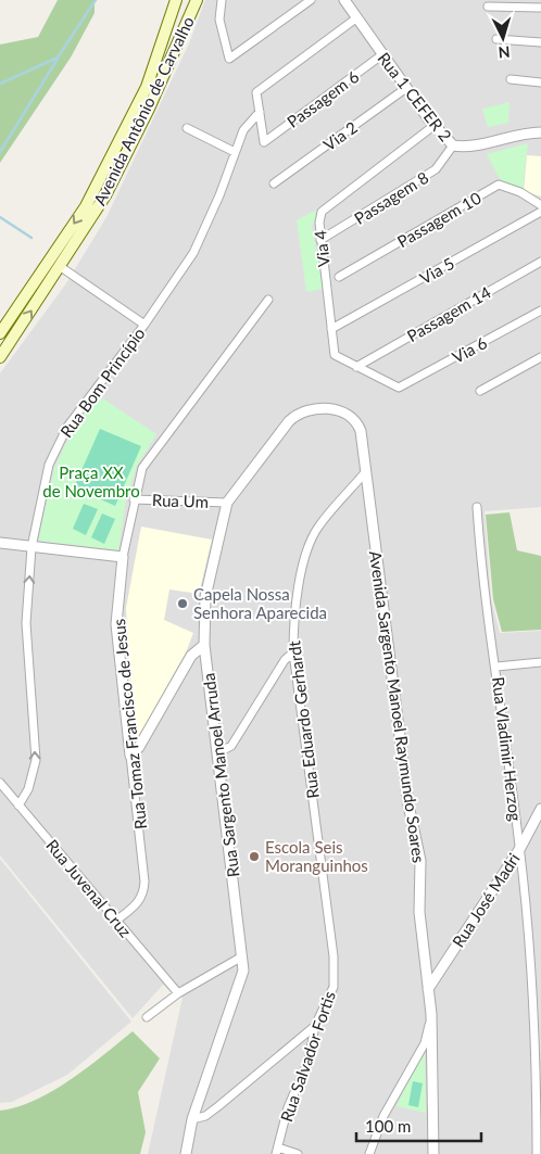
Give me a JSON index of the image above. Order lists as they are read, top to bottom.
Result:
{
  "streets": {
    "main road": ["Avenida Antônio de Carvalho"],
    "street": [
      "Rua 1 CEFER 2",
      "Passagem 6",
      "Via 2",
      "Passagem 8",
      "Passagem 10",
      "Via 4",
      "Via 5",
      "Passagem 14",
      "Via 6",
      "Rua Bom Princípio",
      "Rua Um",
      "Avenida Sargento Manoel Raymundo Soares",
      "Rua Eduardo Gerhardt",
      "Rua Tomaz Francisco de Jesus",
      "Rua Vladimir Herzog",
      "Rua Sargento Manoel Arruda",
      "Rua Juvenal Cruz",
      "Rua José Madri",
      "Rua Salvador Fortis"
    ]
  },
  "crossings": [
    ["Rua 1 CEFER 2", "Passagem 6"],
    ["Rua 1 CEFER 2", "Via 2"],
    ["Rua 1 CEFER 2", "Passagem 8"],
    ["Rua 1 CEFER 2", "Via 4"],
    ["Passagem 6", "Rua Bom Princípio"],
    ["Passagem 8", "Via 4"],
    ["Via 4", "Via 5"],
    ["Via 4", "Passagem 14"],
    ["Via 4", "Via 6"],
    ["Rua Bom Princípio", "Rua Juvenal Cruz"],
    ["Rua Um", "Rua Tomaz Francisco de Jesus"],
    ["Rua Um", "Rua Sargento Manoel Arruda"],
    ["Avenida Sargento Manoel Raymundo Soares", "Rua Eduardo Gerhardt"],
    ["Avenida Sargento Manoel Raymundo Soares", "Rua Sargento Manoel Arruda"],
    ["Avenida Sargento Manoel Raymundo Soares", "Rua José Madri"],
    ["Rua Eduardo Gerhardt", "Rua Salvador Fortis"],
    ["Rua Tomaz Francisco de Jesus", "Rua Juvenal Cruz"],
    ["Rua Vladimir Herzog", "Rua José Madri"]
  ],
  "parks": ["Praça XX de Novembro"],
  "places": ["Capela Nossa Senhora Aparecida", "Escola Seis Moranguinhos"],
  "scale_bar": "100 m",
  "north": "bottom"
}
